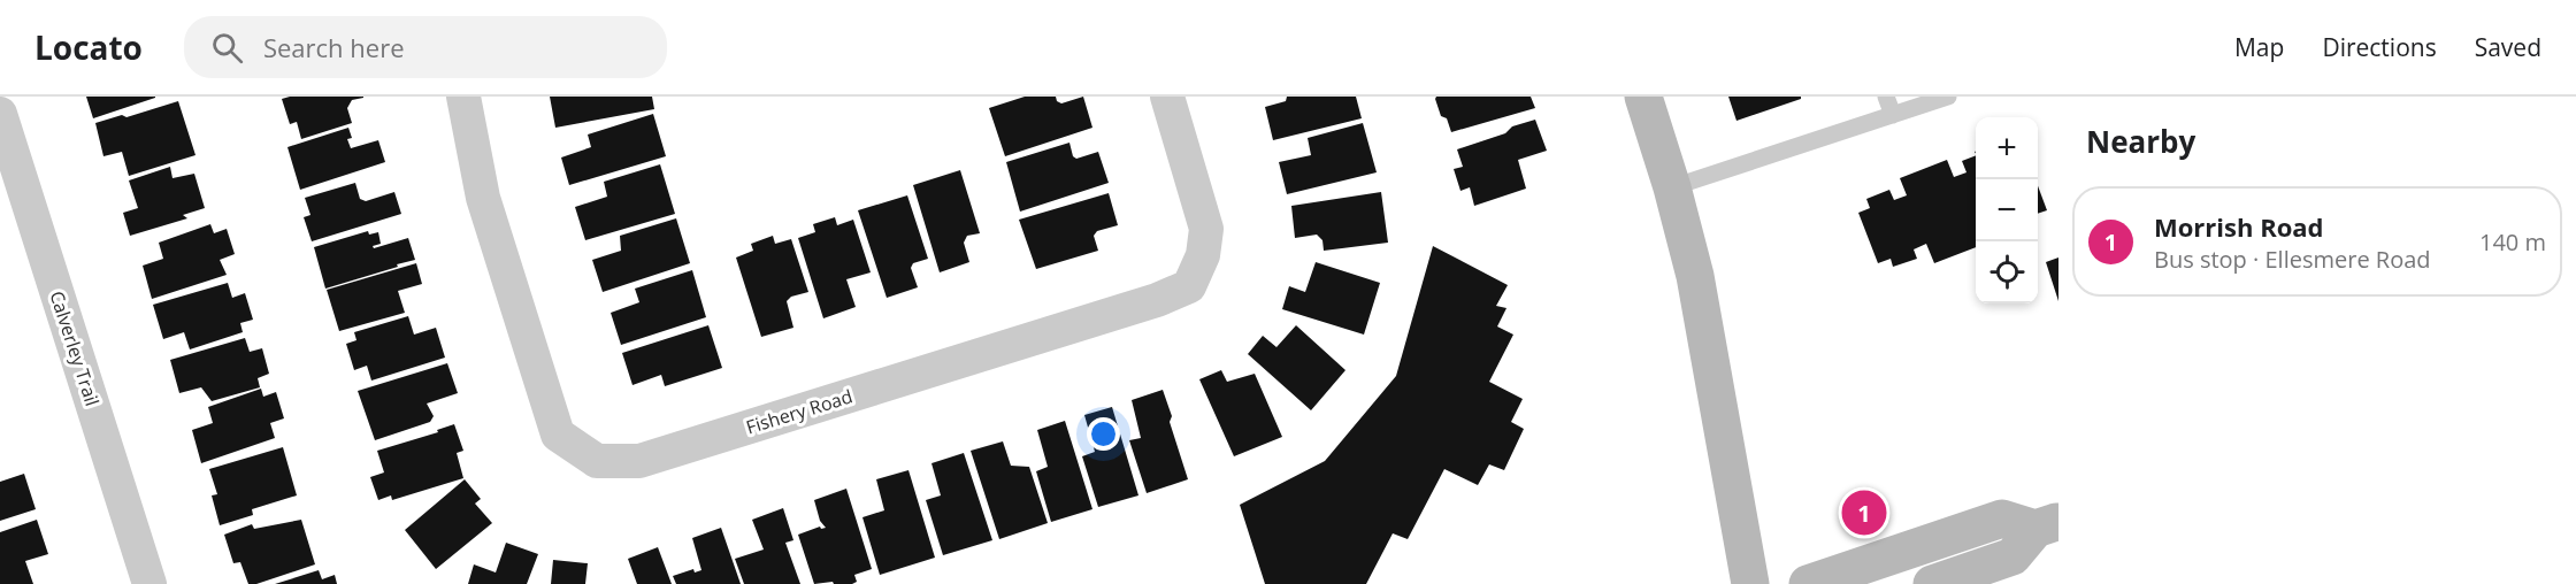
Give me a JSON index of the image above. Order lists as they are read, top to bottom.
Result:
{
  "streets": {
    "street": ["Calverley Trail", "Fishery Road"]
  },
  "page": {
    "header": "Locato",
    "search": "Search here",
    "nav": ["Map", "Directions", "Saved"],
    "heading": "Nearby",
    "map_buttons": ["+", "−"],
    "list": [
      {
        "mark": "1",
        "name": "Morrish Road",
        "note": "Bus stop · Ellesmere Road",
        "value": "140 m"
      }
    ],
    "pins": "1"
  }
}
